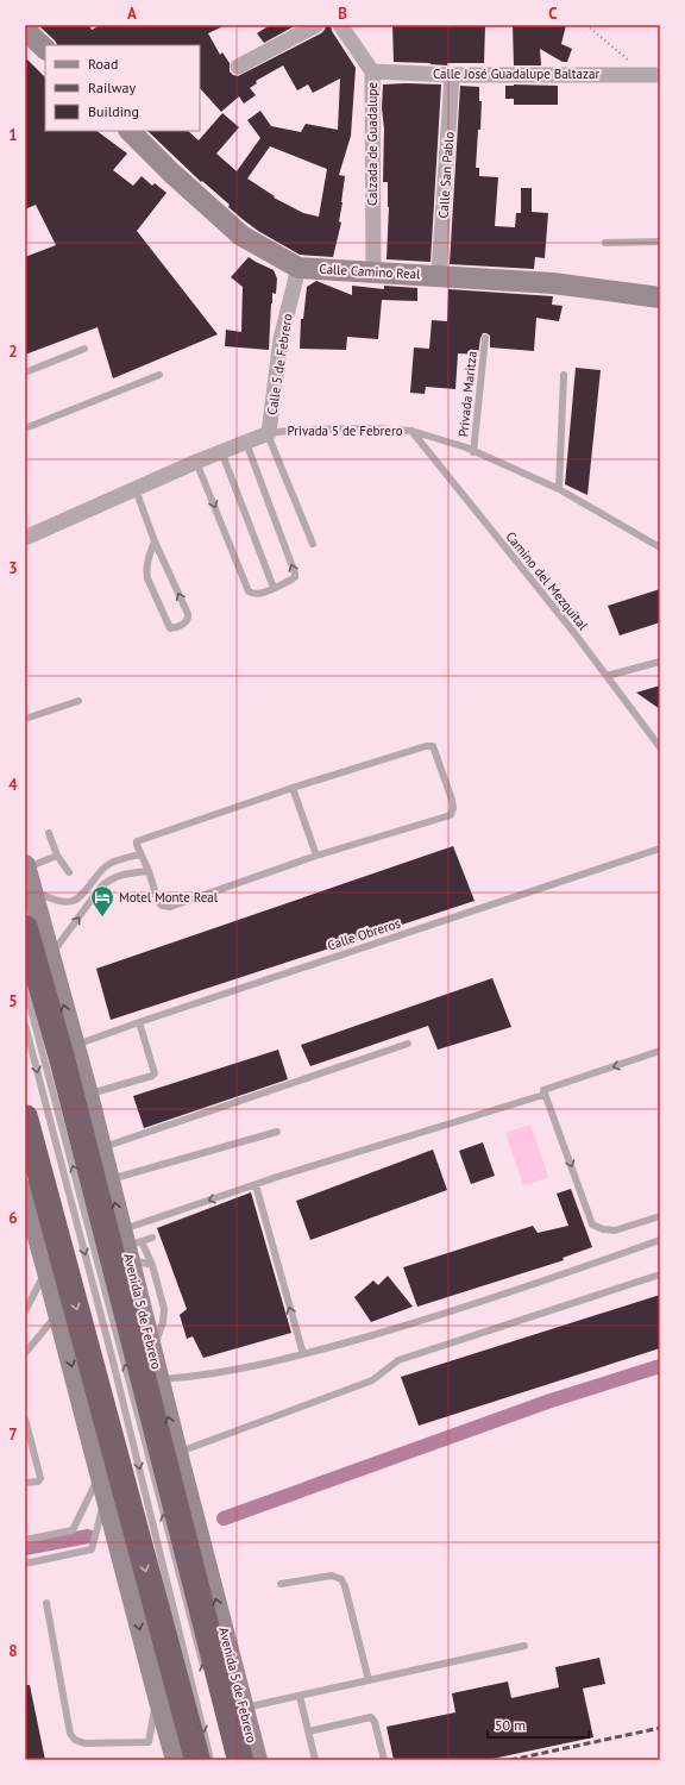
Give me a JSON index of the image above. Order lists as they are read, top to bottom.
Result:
{
  "streets": {
    "highway": ["Avenida 5 de Febrero"],
    "main road": ["Calle Camino Real"],
    "street": [
      "Calle José Guadalupe Baltazar",
      "Calzada de Guadalupe",
      "Calle San Pablo",
      "Calle 5 de Febrero",
      "Privada 5 de Febrero"
    ],
    "lane": ["Privada Maritza", "Camino del Mezquital", "Calle Obreros"]
  },
  "crossings": [
    ["Calle José Guadalupe Baltazar", "Calzada de Guadalupe"],
    ["Calle José Guadalupe Baltazar", "Calle San Pablo"],
    ["Calzada de Guadalupe", "Calle Camino Real"],
    ["Calle San Pablo", "Calle Camino Real"],
    ["Calle Camino Real", "Calle 5 de Febrero"],
    ["Calle 5 de Febrero", "Privada 5 de Febrero"],
    ["Privada Maritza", "Privada 5 de Febrero"],
    ["Privada 5 de Febrero", "Camino del Mezquital"],
    ["Calle Obreros", "Avenida 5 de Febrero"]
  ],
  "places": {
    "hotel": ["Motel Monte Real"]
  },
  "legend": ["Road", "Railway", "Building"],
  "scale_bar": "50 m",
  "grid": {
    "columns": ["A", "B", "C"],
    "rows": [
      "1",
      "2",
      "3",
      "4",
      "5",
      "6",
      "7",
      "8"
    ]
  }
}
